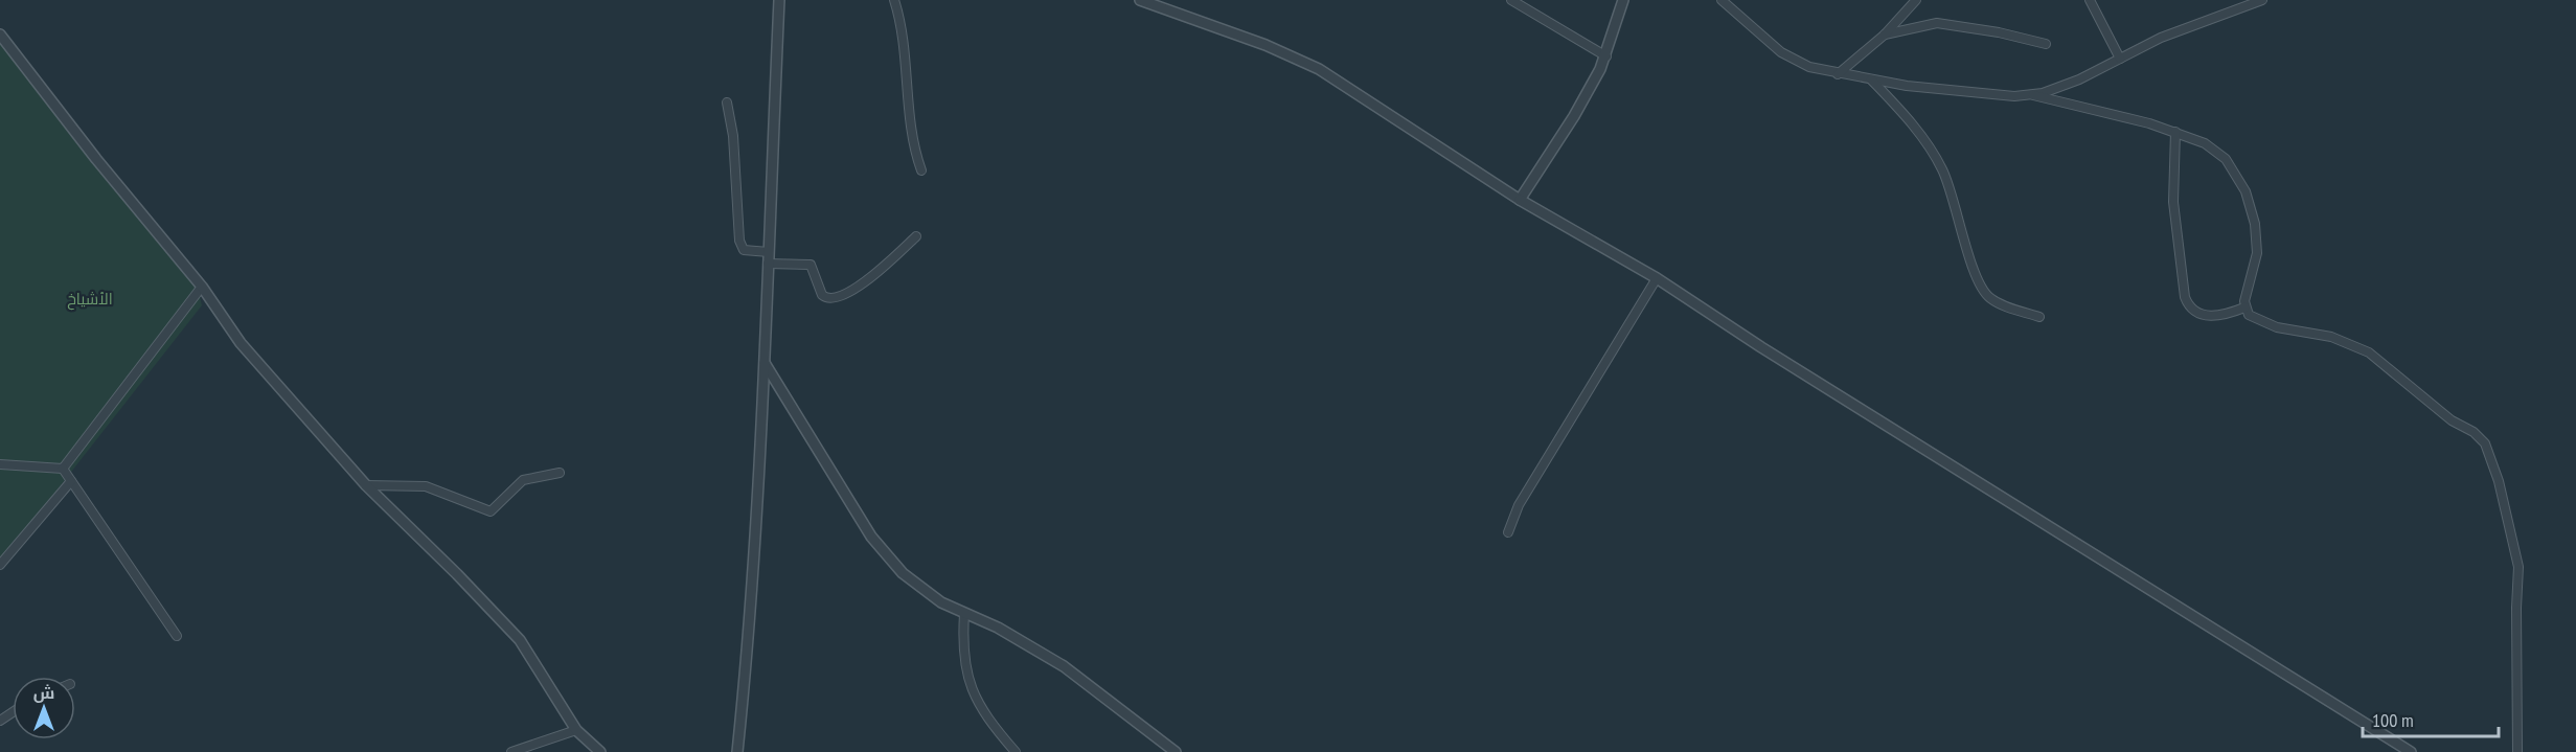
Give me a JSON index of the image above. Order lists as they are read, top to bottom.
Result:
{
  "parks": ["الأشياخ"],
  "scale_bar": "100 m",
  "north": "top"
}
